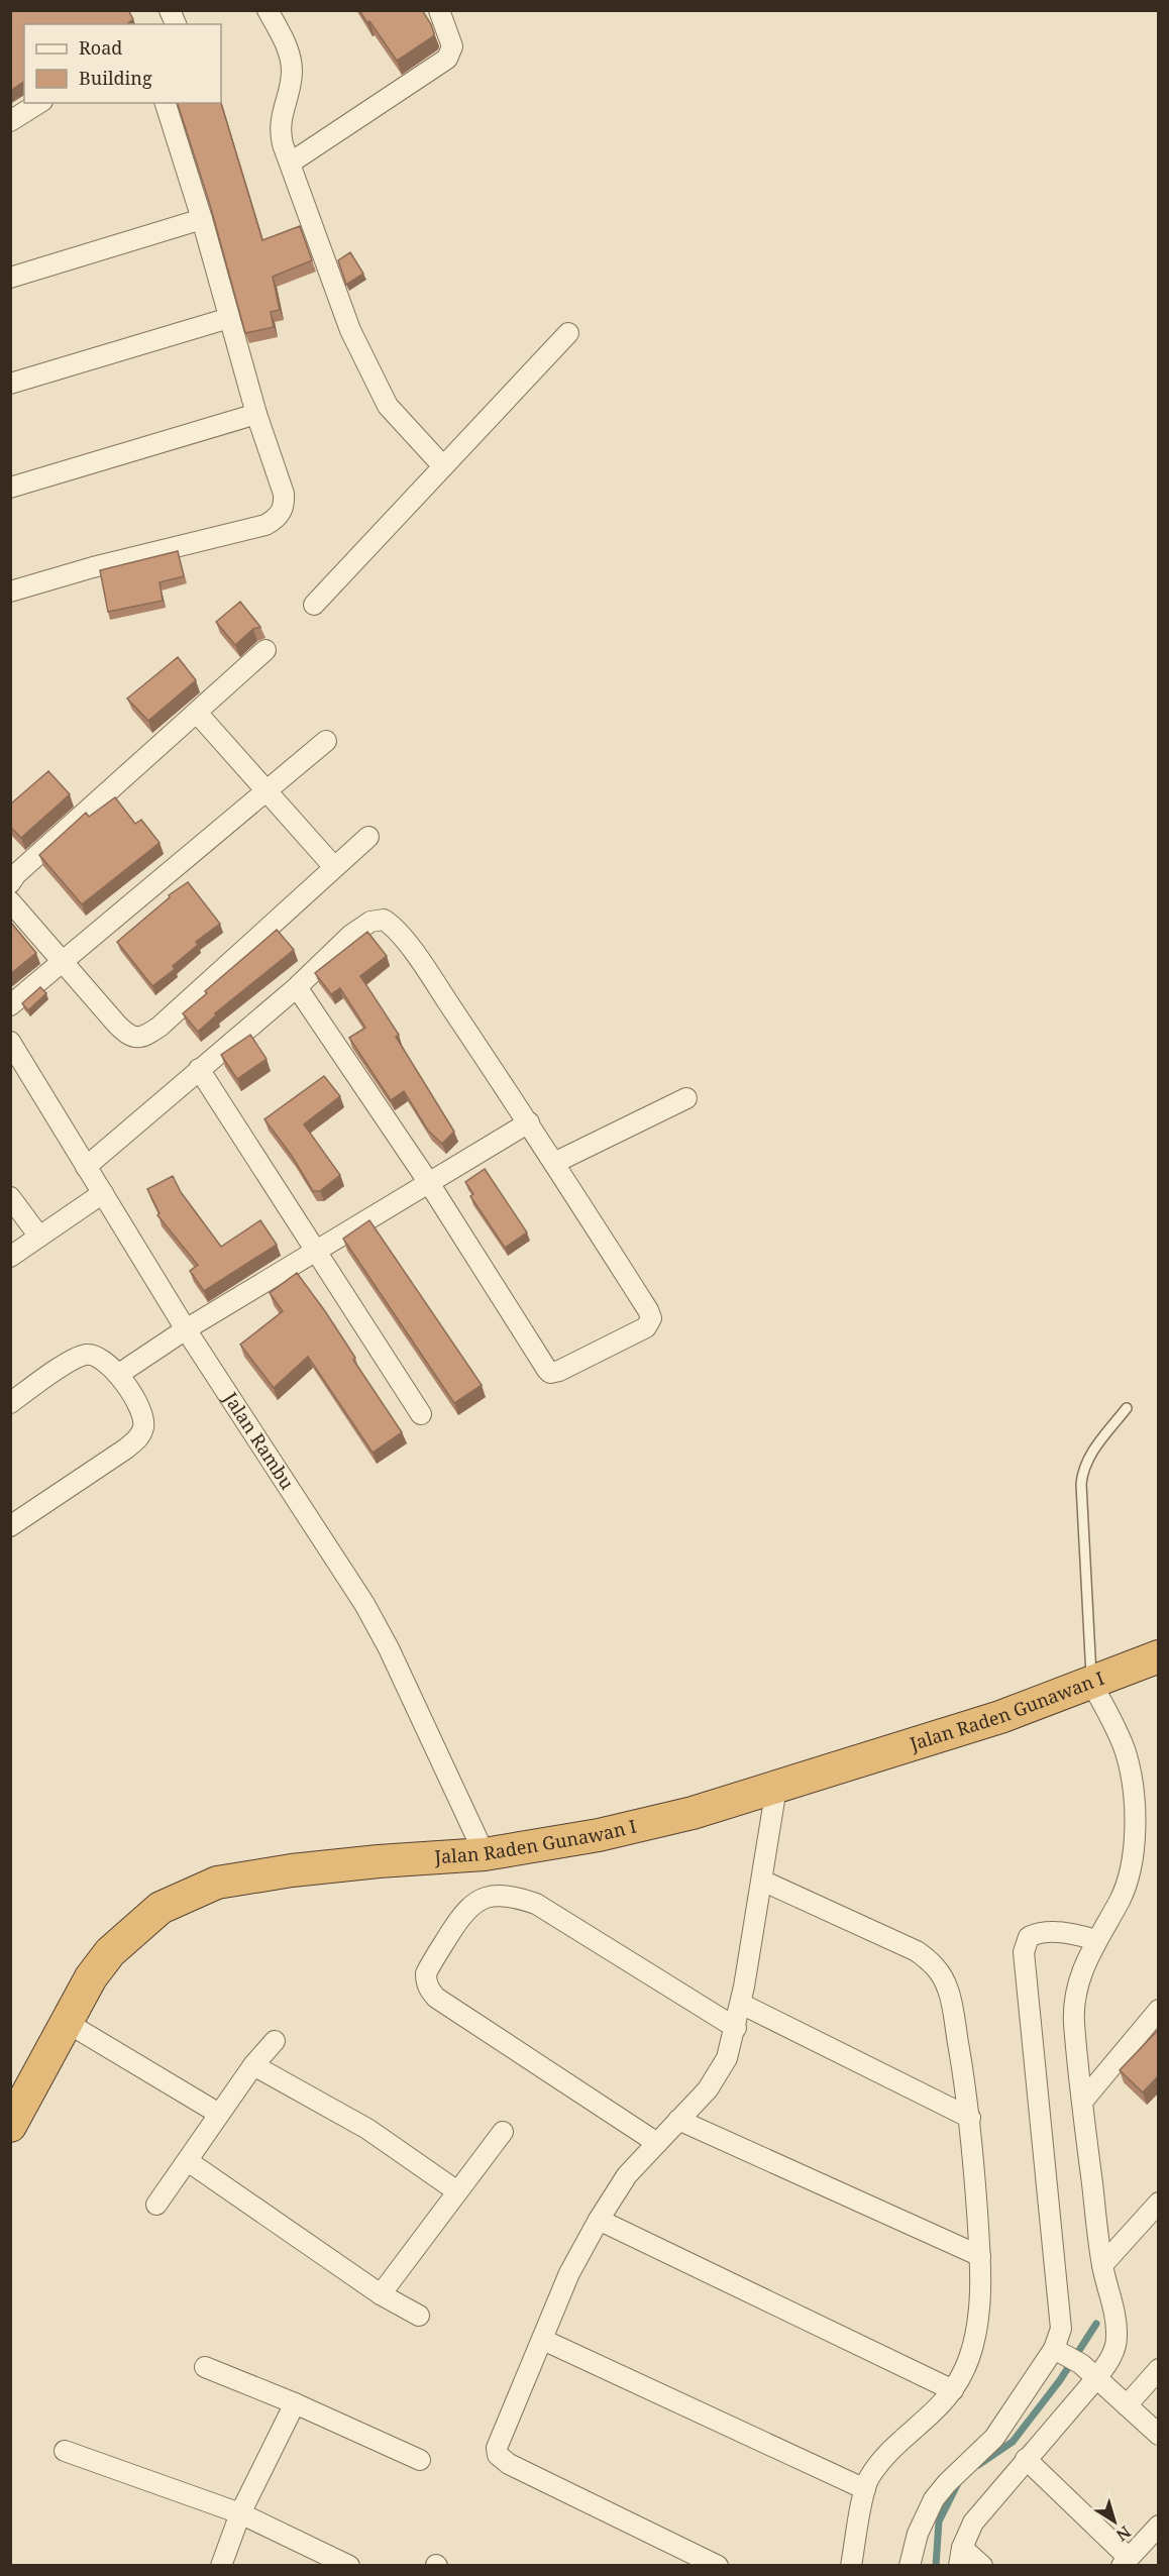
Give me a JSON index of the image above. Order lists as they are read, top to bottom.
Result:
{
  "streets": {
    "highway": ["Jalan Raden Gunawan I"],
    "street": ["Jalan Rambu"]
  },
  "crossings": [
    ["Jalan Rambu", "Jalan Raden Gunawan I"]
  ],
  "legend": ["Road", "Building"],
  "north": "bottom right"
}
